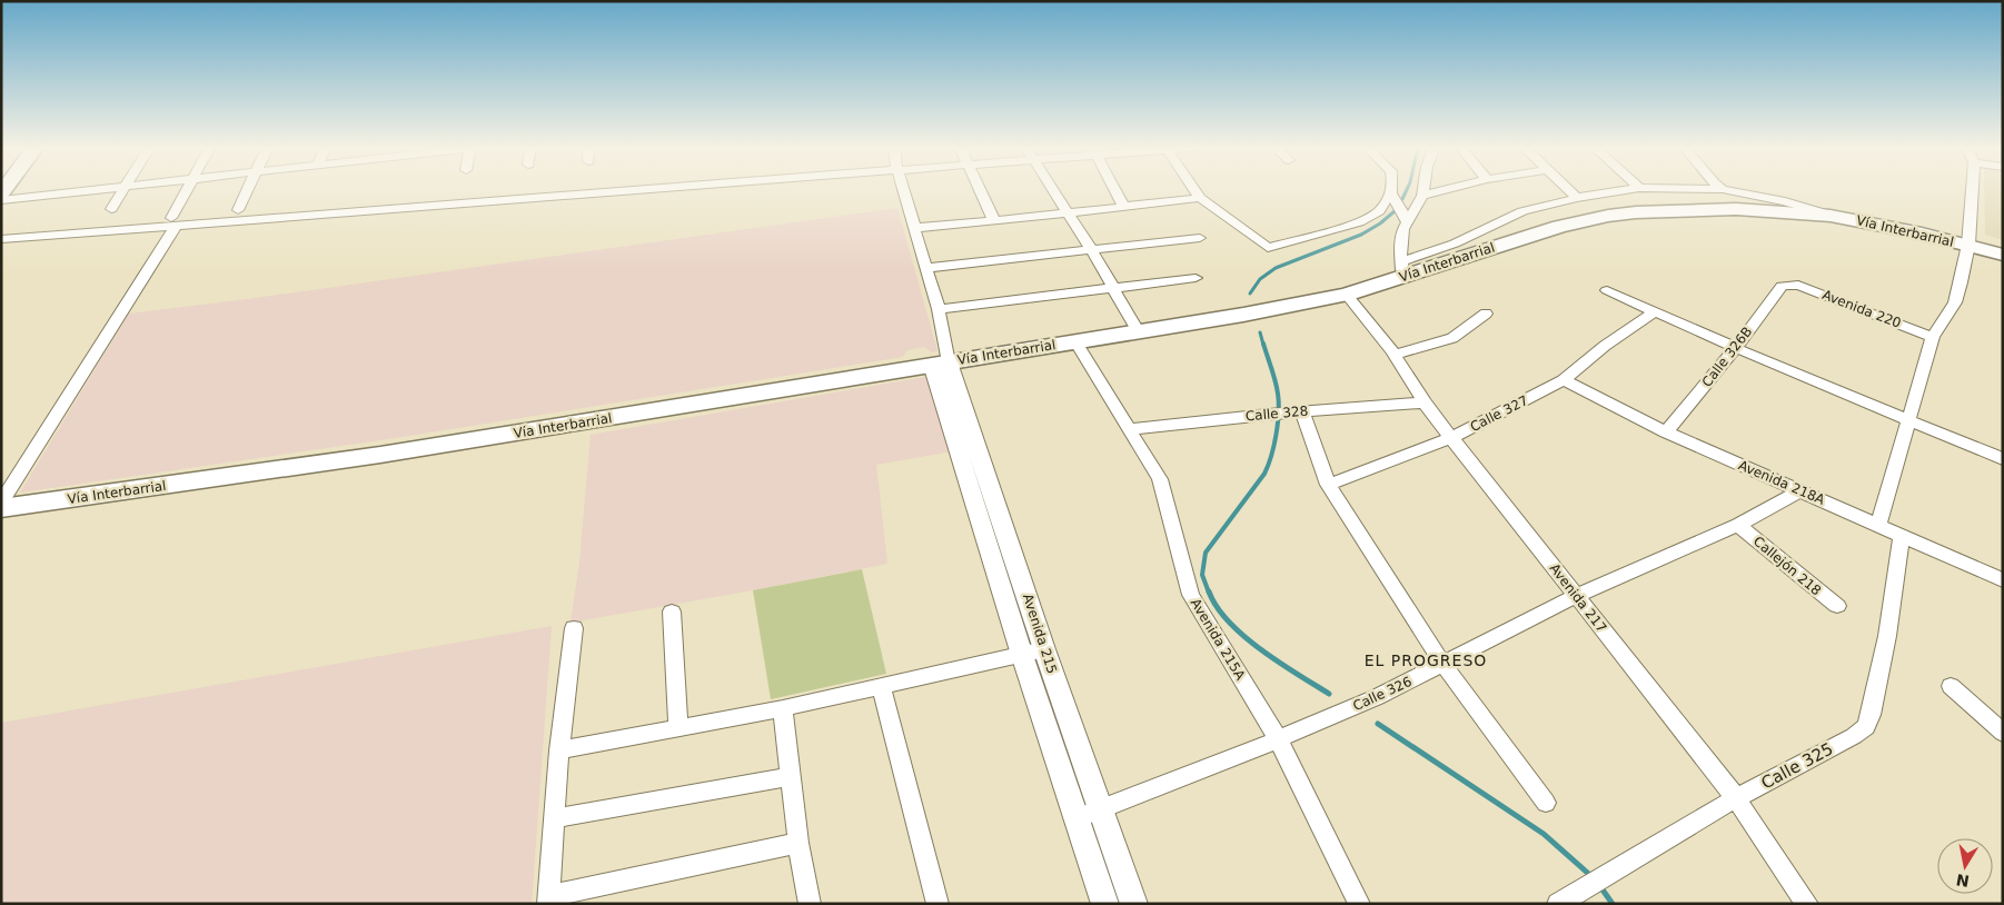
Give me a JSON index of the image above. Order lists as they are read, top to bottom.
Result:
{
  "streets": {
    "main road": ["Vía Interbarrial"],
    "street": [
      "Avenida 220",
      "Calle 326B",
      "Calle 328",
      "Calle 327",
      "Avenida 218A",
      "Callejón 218",
      "Avenida 217",
      "Avenida 215",
      "Avenida 215A",
      "Calle 326",
      "Calle 325"
    ]
  },
  "crossings": [
    ["Vía Interbarrial", "Avenida 217"],
    ["Vía Interbarrial", "Avenida 215"],
    ["Vía Interbarrial", "Avenida 215A"],
    ["Avenida 220", "Calle 326B"],
    ["Calle 326B", "Avenida 218A"],
    ["Calle 328", "Avenida 217"],
    ["Calle 328", "Avenida 215A"],
    ["Calle 327", "Avenida 218A"],
    ["Calle 327", "Avenida 217"],
    ["Avenida 218A", "Calle 326"],
    ["Avenida 218A", "Calle 325"],
    ["Callejón 218", "Calle 326"],
    ["Avenida 217", "Calle 326"],
    ["Avenida 217", "Calle 325"],
    ["Avenida 215", "Calle 326"],
    ["Avenida 215A", "Calle 326"]
  ],
  "districts": ["EL PROGRESO"],
  "north": "bottom"
}
